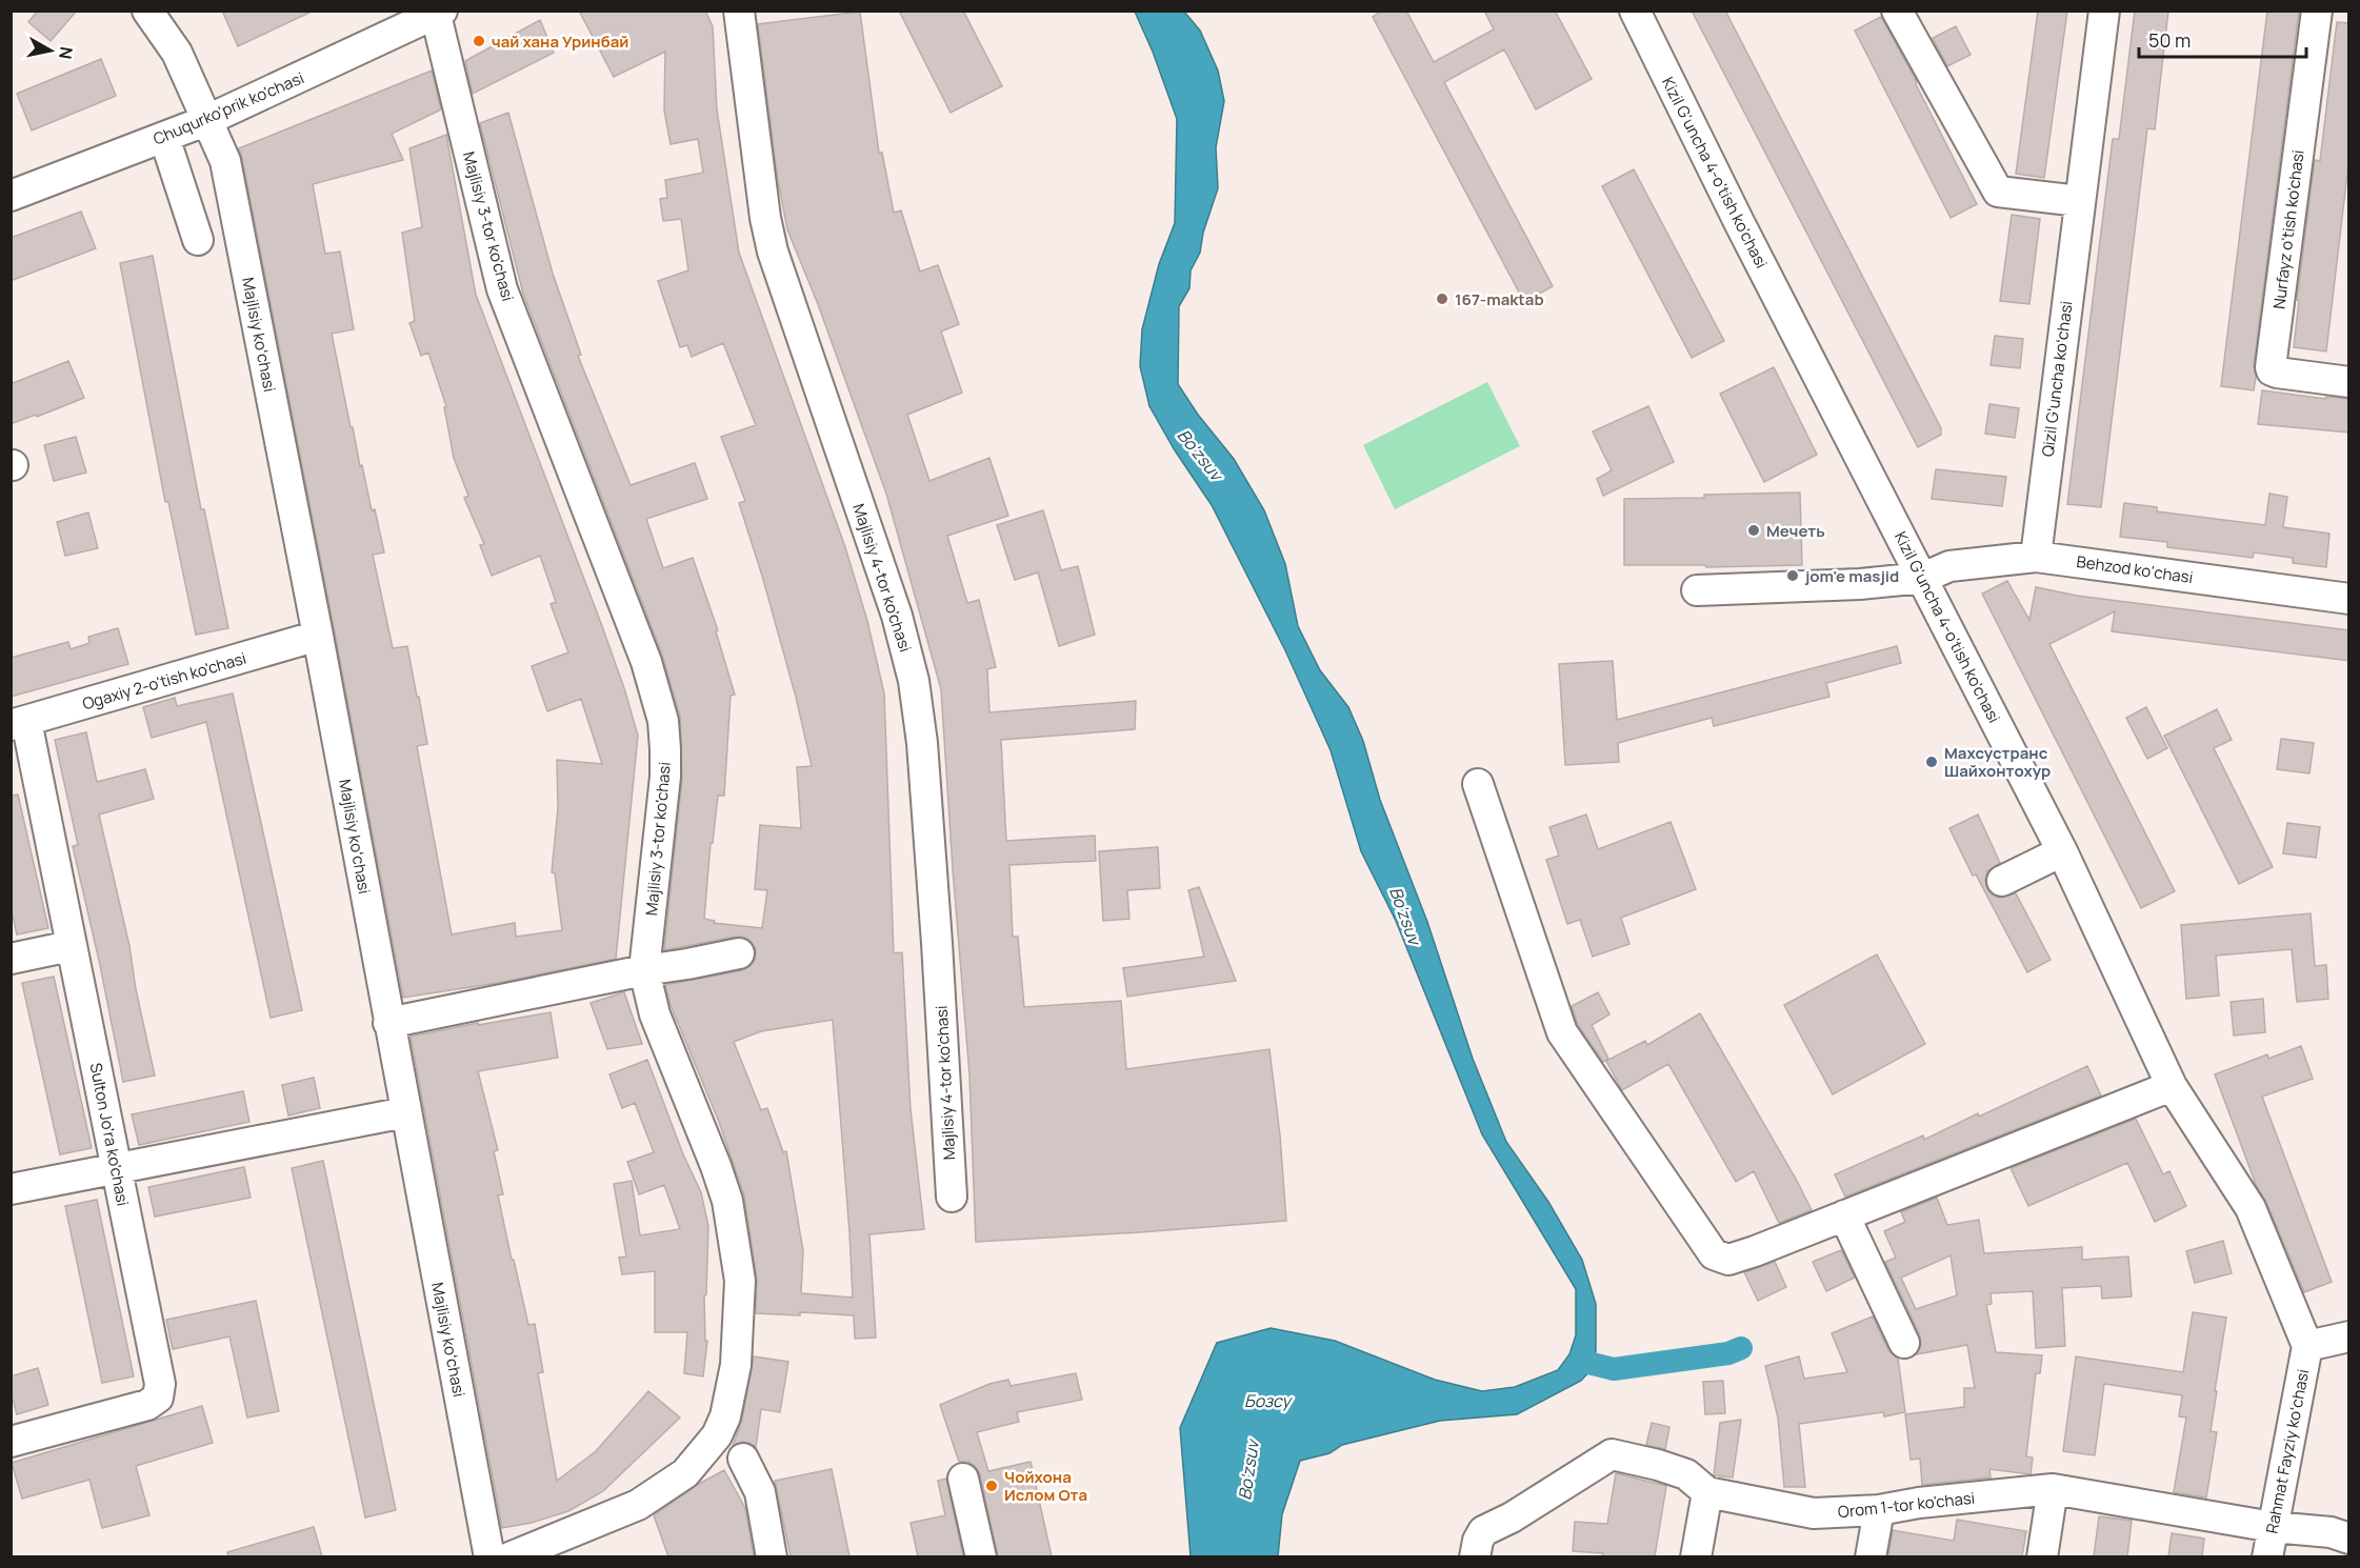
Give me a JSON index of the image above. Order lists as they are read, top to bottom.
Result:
{
  "streets": {
    "street": [
      "Chuqurko'prik ko'chasi",
      "Kizil G'uncha 4-o'tish ko'chasi",
      "Majlisiy 3-tor ko'chasi",
      "Nurfayz o'tish ko'chasi",
      "Majlisiy koʻchasi",
      "Qizil Gʻuncha koʻchasi",
      "Behzod ko‘chasi",
      "Majlisiy 4-tor ko'chasi",
      "Ogaxiy 2-o'tish ko'chasi",
      "Sulton Jo'ra ko'chasi",
      "Rahmat Fayziy koʻchasi",
      "Orom 1-tor ko'chasi"
    ]
  },
  "crossings": [
    ["Chuqurko'prik ko'chasi", "Majlisiy 3-tor ko'chasi"],
    ["Chuqurko'prik ko'chasi", "Majlisiy koʻchasi"],
    ["Kizil G'uncha 4-o'tish ko'chasi", "Behzod ko‘chasi"],
    ["Kizil G'uncha 4-o'tish ko'chasi", "Rahmat Fayziy koʻchasi"],
    ["Majlisiy koʻchasi", "Ogaxiy 2-o'tish ko'chasi"],
    ["Qizil Gʻuncha koʻchasi", "Behzod ko‘chasi"],
    ["Ogaxiy 2-o'tish ko'chasi", "Sulton Jo'ra ko'chasi"],
    ["Rahmat Fayziy koʻchasi", "Orom 1-tor ko'chasi"]
  ],
  "water": ["Bo'zsuv", "Бозсу"],
  "places": [
    "чай хана Уринбай",
    "167-maktab",
    "Мечеть",
    "jom'e masjid",
    "Махсустранс Шайхонтохур",
    "Чойхона Ислом Ота"
  ],
  "scale_bar": "50 m",
  "north": "right"
}
